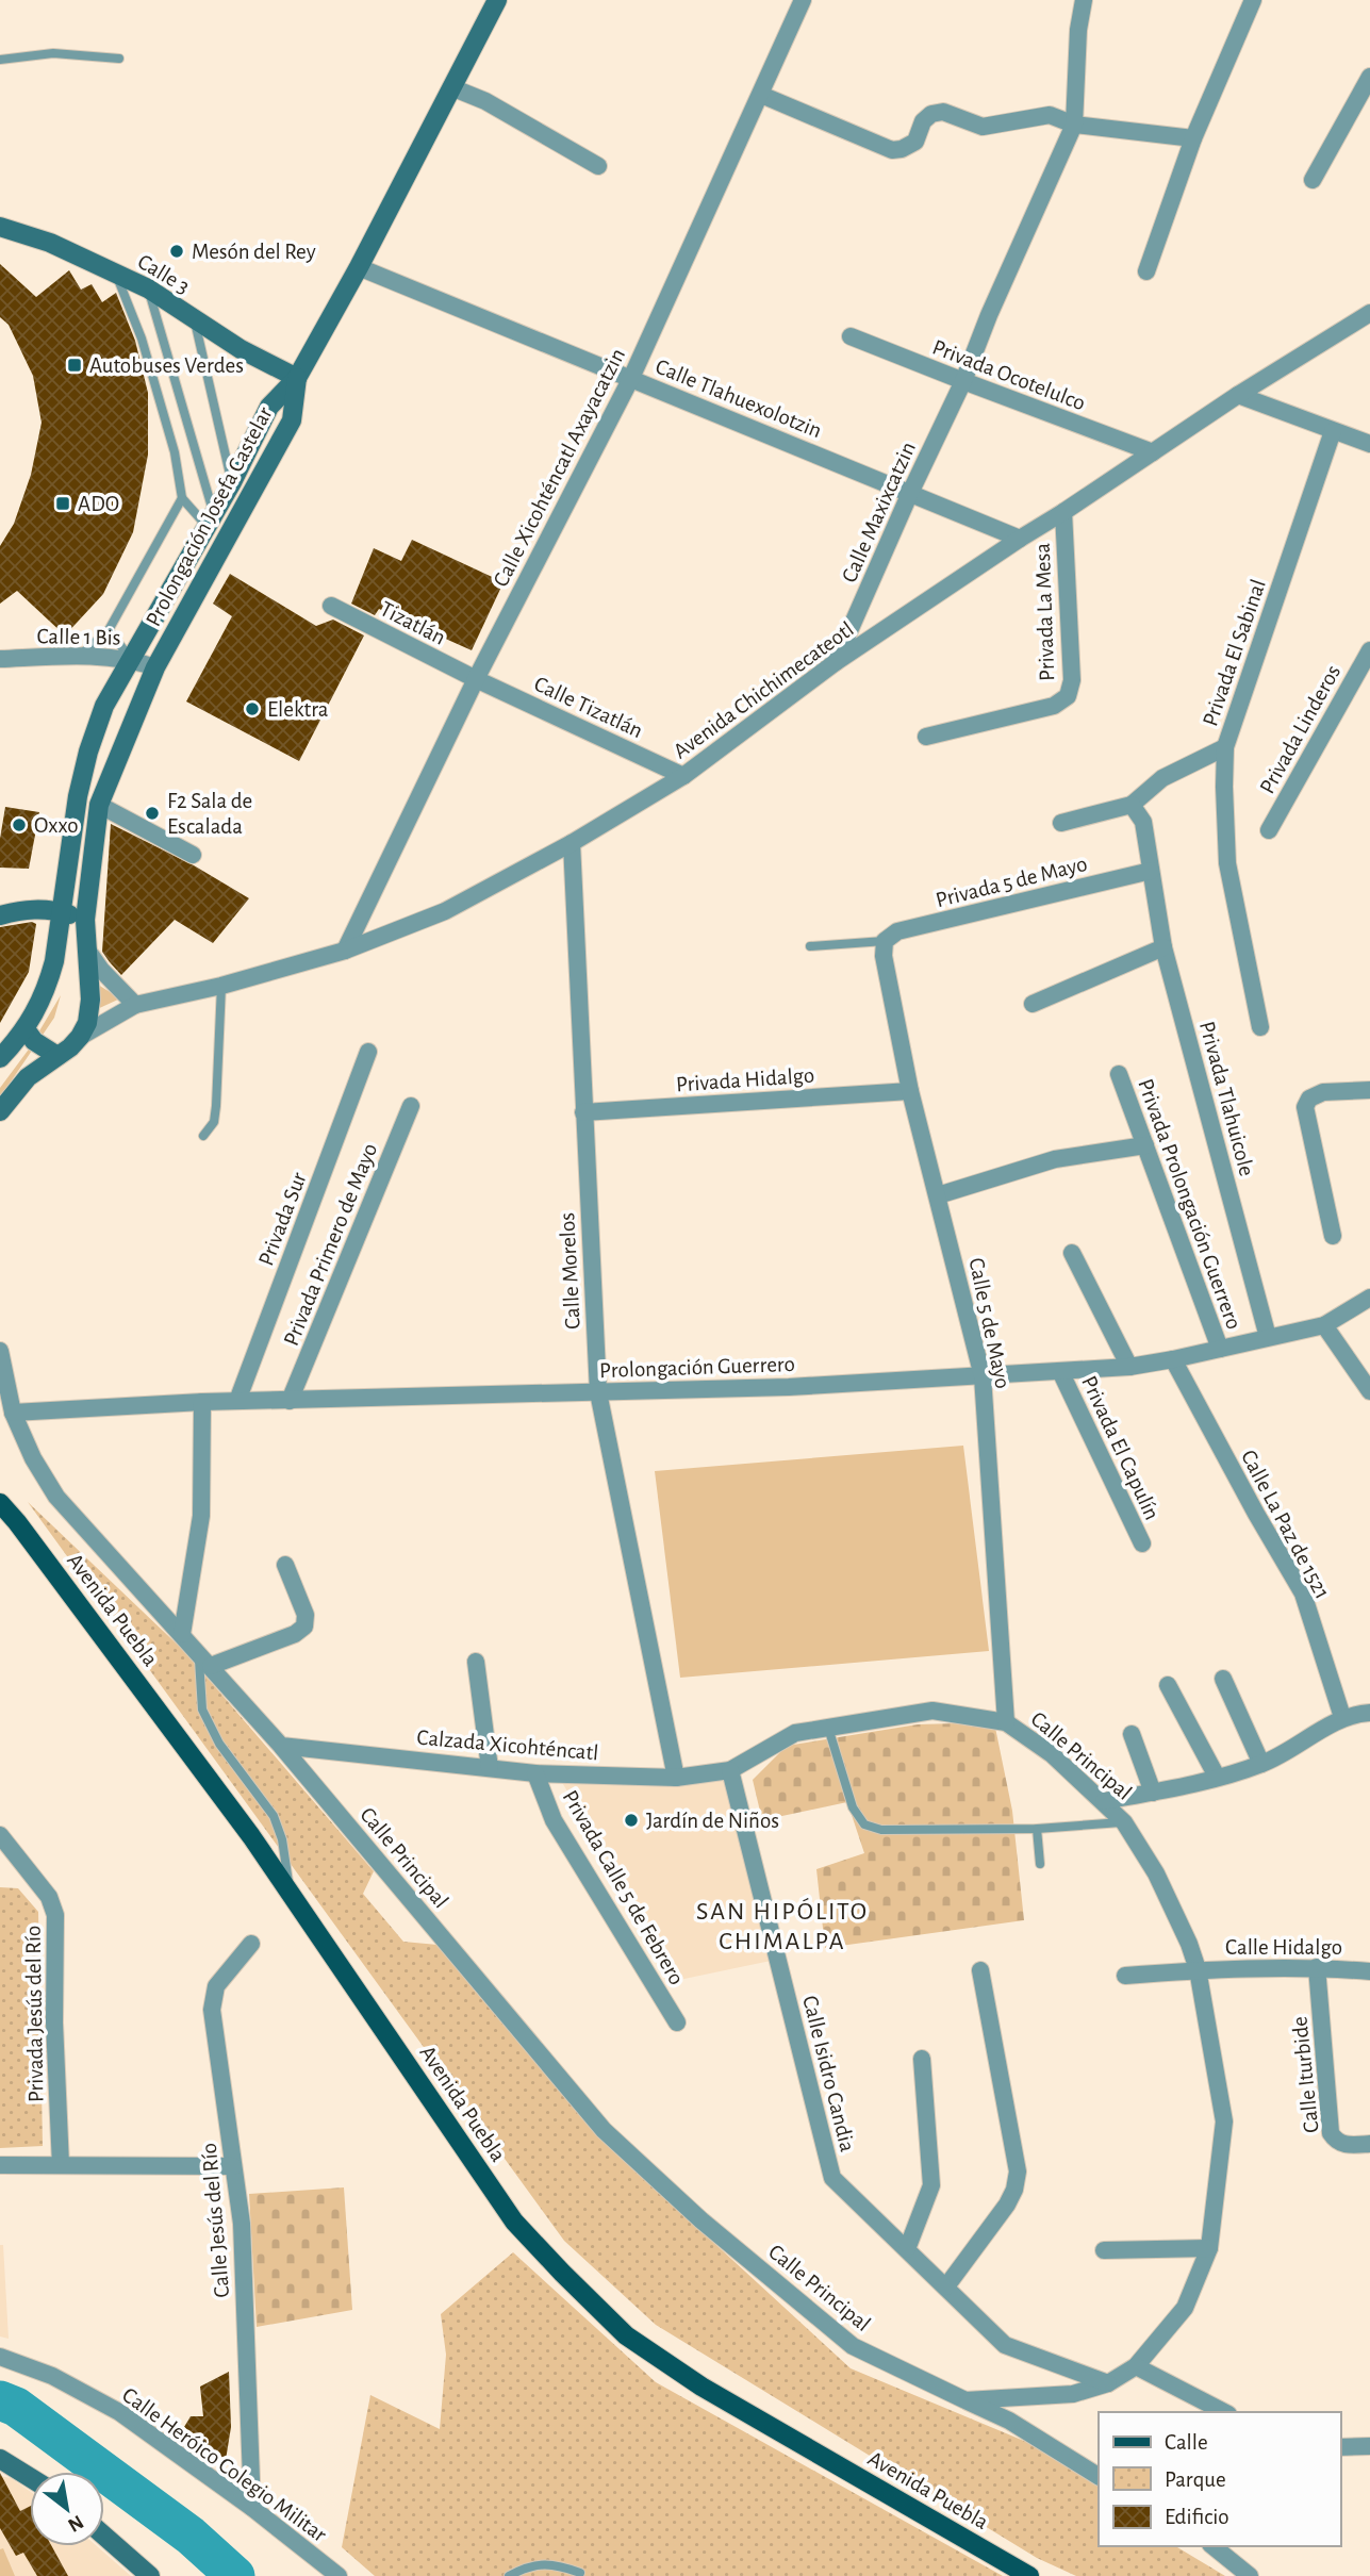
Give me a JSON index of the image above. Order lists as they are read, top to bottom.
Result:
{
  "streets": {
    "main road": ["Calle 3", "Prolongación Josefa Castelar", "Avenida Puebla"],
    "street": [
      "Privada Ocotelulco",
      "Calle Tlahuexolotzin",
      "Calle Xicohténcatl Axayacatzin",
      "Calle Maxixcatzin",
      "Privada La Mesa",
      "Tizatlán",
      "Calle 1 Bis",
      "Privada El Sabinal",
      "Avenida Chichimecateotl",
      "Calle Tizatlán",
      "Privada Linderos",
      "Privada 5 de Mayo",
      "Privada Hidalgo",
      "Privada Tlahuicole",
      "Privada Prolongación Guerrero",
      "Privada Sur",
      "Privada Primero de Mayo",
      "Calle Morelos",
      "Calle 5 de Mayo",
      "Prolongación Guerrero",
      "Privada El Capulín",
      "Calle La Paz de 1521",
      "Calzada Xicohténcatl",
      "Calle Principal",
      "Privada Calle 5 de Febrero",
      "Calle Hidalgo",
      "Privada Jesús del Río",
      "Calle Isidro Candia",
      "Calle Iturbide",
      "Calle Jesús del Río",
      "Calle Heróico Colegio Militar"
    ]
  },
  "crossings": [
    ["Calle 3", "Prolongación Josefa Castelar"],
    ["Privada Ocotelulco", "Calle Maxixcatzin"],
    ["Privada Ocotelulco", "Avenida Chichimecateotl"],
    ["Calle Tlahuexolotzin", "Calle Xicohténcatl Axayacatzin"],
    ["Calle Tlahuexolotzin", "Calle Maxixcatzin"],
    ["Calle Tlahuexolotzin", "Avenida Chichimecateotl"],
    ["Calle Xicohténcatl Axayacatzin", "Tizatlán"],
    ["Calle Xicohténcatl Axayacatzin", "Avenida Chichimecateotl"],
    ["Calle Xicohténcatl Axayacatzin", "Calle Tizatlán"],
    ["Calle Maxixcatzin", "Avenida Chichimecateotl"],
    ["Prolongación Josefa Castelar", "Calle 1 Bis"],
    ["Prolongación Josefa Castelar", "Avenida Chichimecateotl"],
    ["Privada La Mesa", "Avenida Chichimecateotl"],
    ["Tizatlán", "Calle Tizatlán"],
    ["Avenida Chichimecateotl", "Calle Tizatlán"],
    ["Avenida Chichimecateotl", "Calle Morelos"],
    ["Privada 5 de Mayo", "Privada Tlahuicole"],
    ["Privada 5 de Mayo", "Calle 5 de Mayo"],
    ["Privada Hidalgo", "Calle Morelos"],
    ["Privada Hidalgo", "Calle 5 de Mayo"],
    ["Privada Tlahuicole", "Prolongación Guerrero"],
    ["Privada Prolongación Guerrero", "Prolongación Guerrero"],
    ["Privada Sur", "Prolongación Guerrero"],
    ["Privada Primero de Mayo", "Prolongación Guerrero"],
    ["Calle Morelos", "Prolongación Guerrero"],
    ["Calle Morelos", "Calzada Xicohténcatl"],
    ["Calle 5 de Mayo", "Prolongación Guerrero"],
    ["Calle 5 de Mayo", "Calle Principal"],
    ["Prolongación Guerrero", "Privada El Capulín"],
    ["Prolongación Guerrero", "Calle La Paz de 1521"],
    ["Prolongación Guerrero", "Calle Principal"],
    ["Calzada Xicohténcatl", "Calle Principal"],
    ["Calzada Xicohténcatl", "Privada Calle 5 de Febrero"],
    ["Calzada Xicohténcatl", "Calle Isidro Candia"],
    ["Calle Principal", "Calle Hidalgo"],
    ["Calle Principal", "Calle Isidro Candia"],
    ["Calle Hidalgo", "Calle Iturbide"],
    ["Calle Jesús del Río", "Calle Heróico Colegio Militar"]
  ],
  "districts": ["SAN HIPÓLITO CHIMALPA"],
  "places": {
    "other": [
      "Mesón del Rey",
      "Elektra",
      "F2 Sala de Escalada",
      "Oxxo",
      "Jardín de Niños"
    ],
    "transit": ["Autobuses Verdes", "ADO"]
  },
  "legend": ["Calle", "Parque", "Edificio"],
  "north": "bottom right"
}
